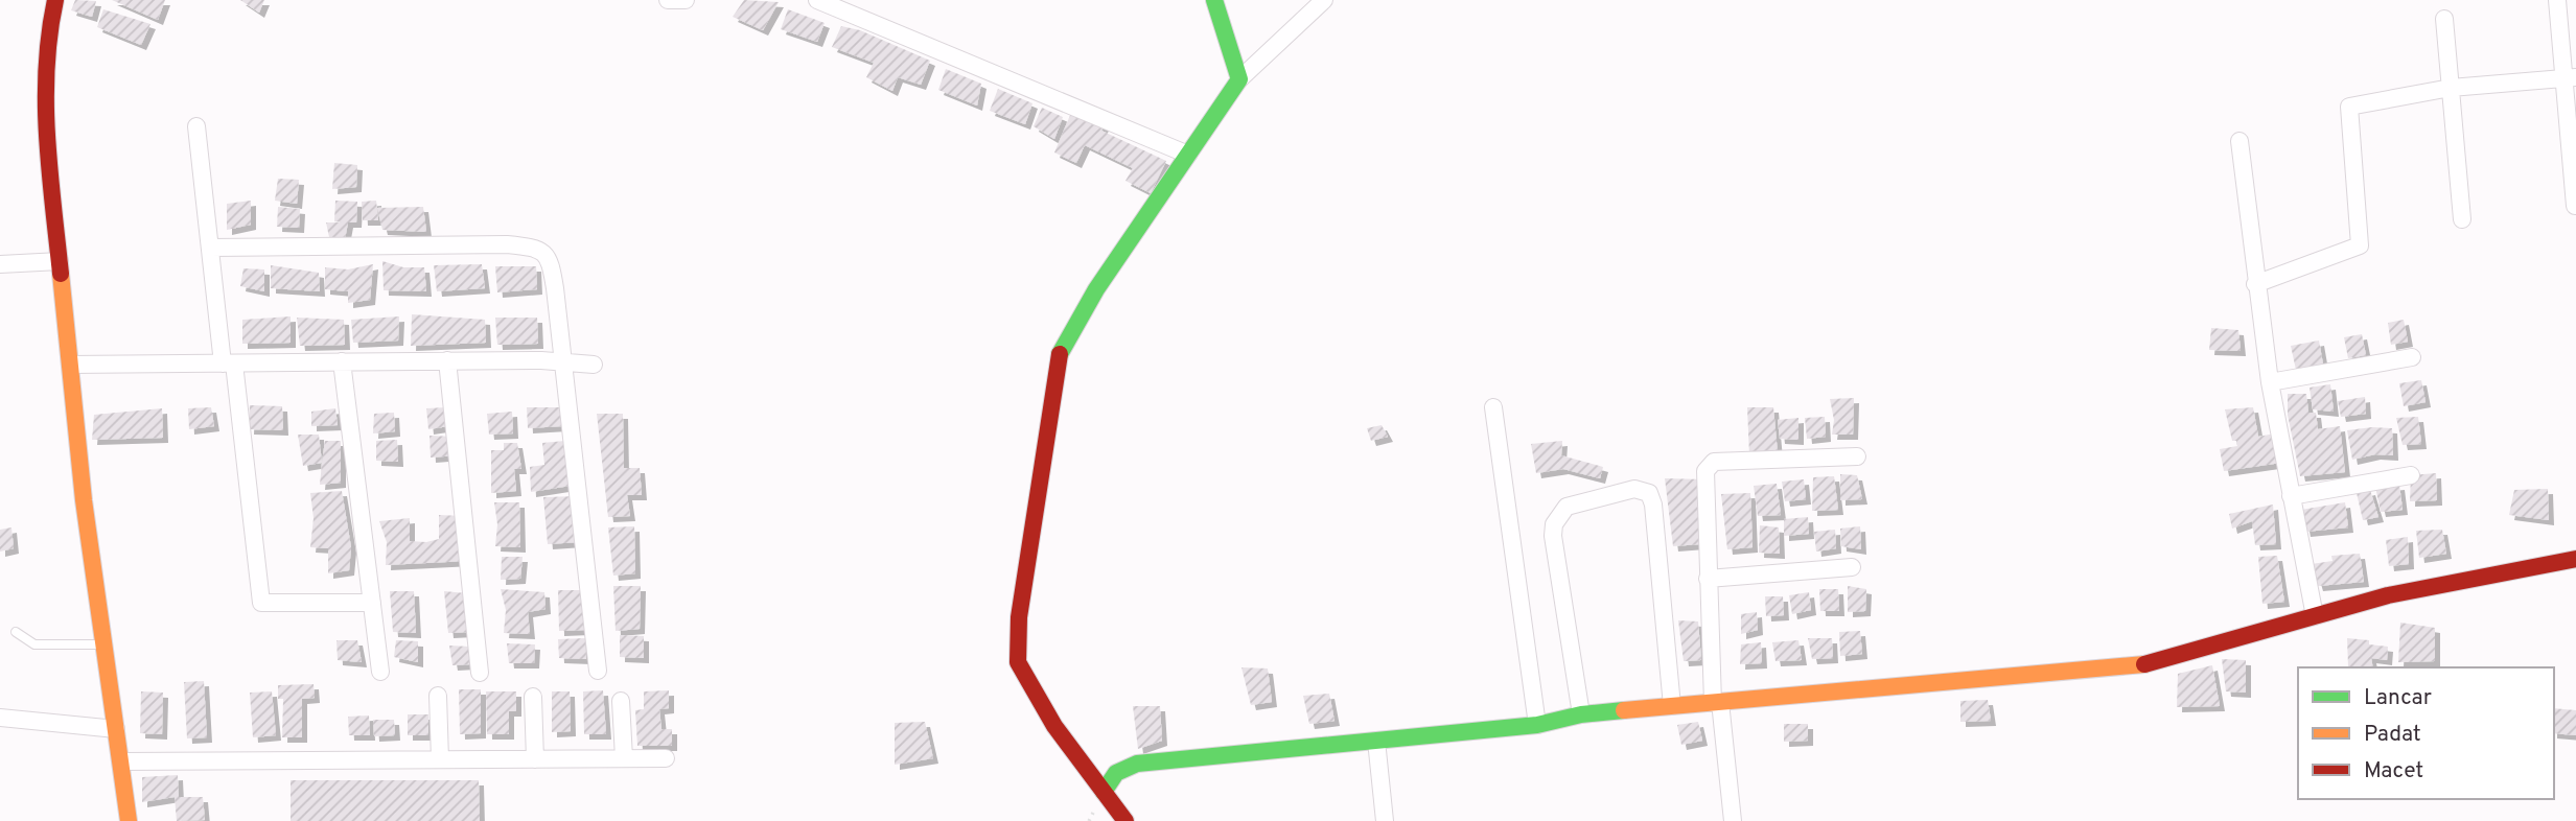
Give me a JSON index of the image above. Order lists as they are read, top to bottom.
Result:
{
  "legend": ["Lancar", "Padat", "Macet"]
}
